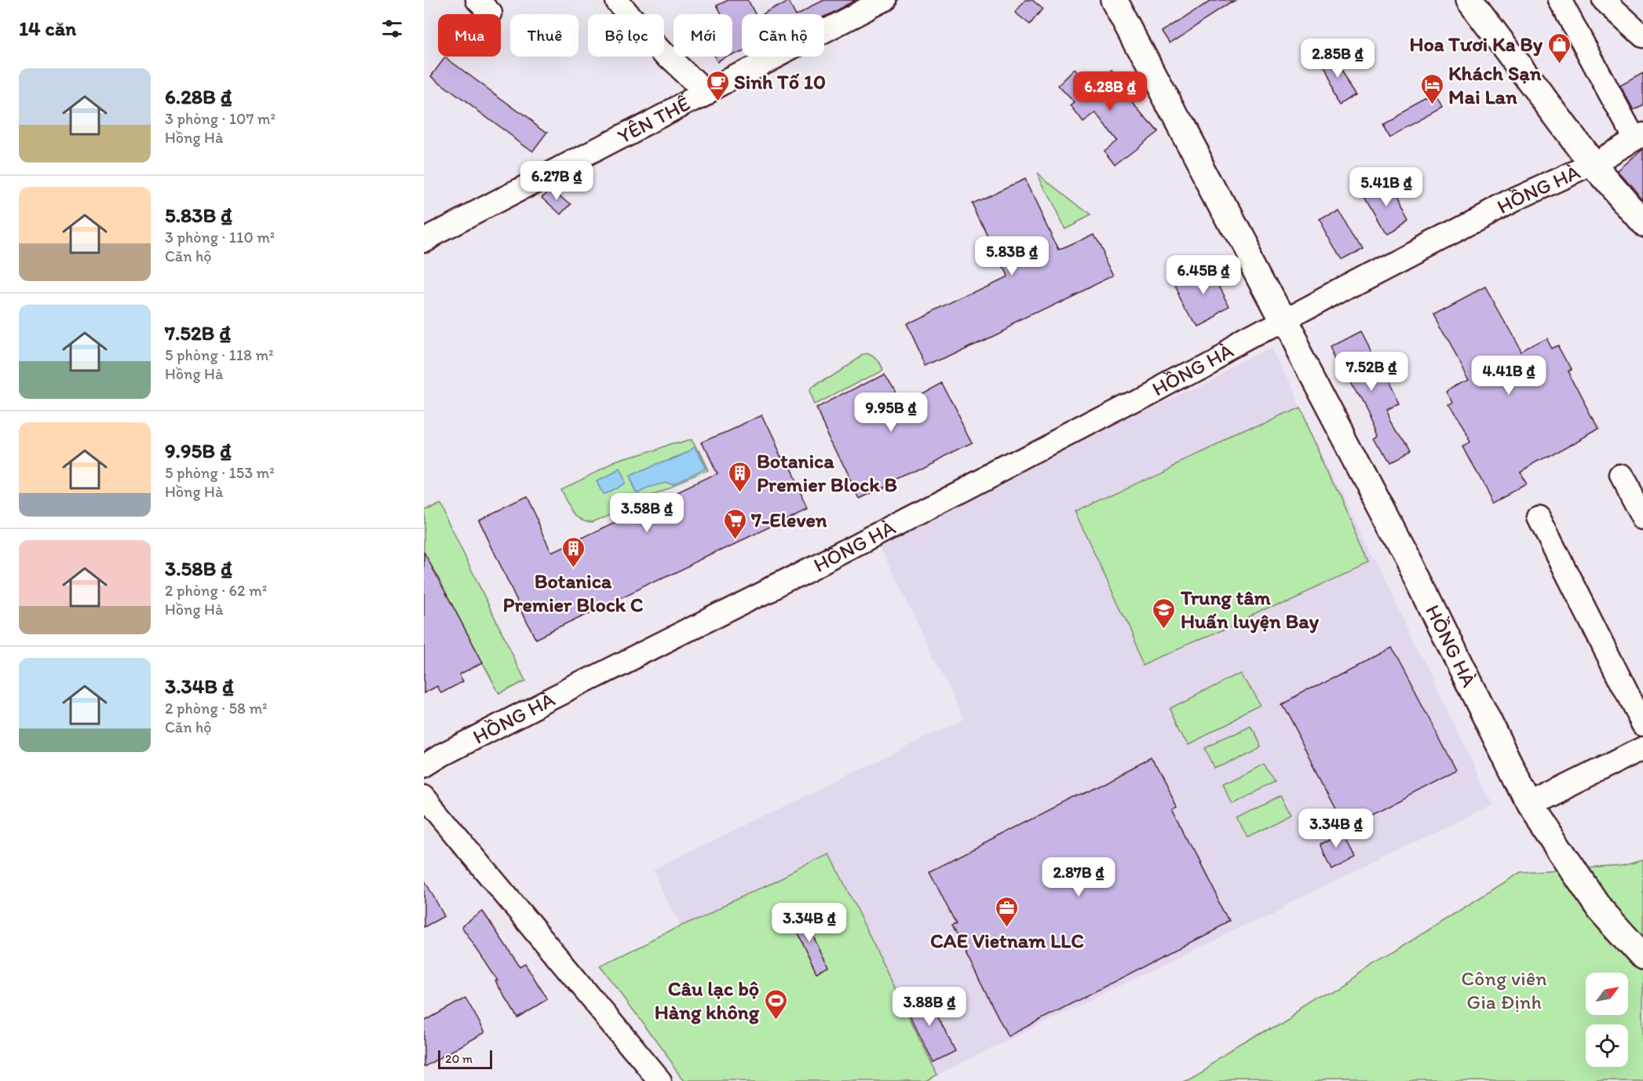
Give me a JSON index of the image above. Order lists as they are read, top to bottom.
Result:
{
  "streets": {
    "main road": ["HỒNG HÀ"],
    "street": ["YÊN THẾ"]
  },
  "parks": ["Công viên Gia Định"],
  "places": {
    "shop": ["Hoa Tươi Ka By"],
    "cafe": ["Sinh Tố 10"],
    "hotel": ["Khách Sạn Mai Lan"],
    "building": ["Botanica Premier Block B", "Botanica Premier Block C"],
    "supermarket": ["7-Eleven"],
    "school or university": ["Trung tâm Huấn luyện Bay"],
    "office": ["CAE Vietnam LLC"],
    "sports": ["Câu lạc bộ Hàng không"]
  },
  "scale_bar": "20 m",
  "north": "top right",
  "page": {
    "heading": "14 căn",
    "chip": [
      "Mua",
      "Thuê",
      "Bộ lọc",
      "Mới",
      "Căn hộ"
    ],
    "price": [
      "2.85B ₫",
      "6.28B ₫",
      "6.27B ₫",
      "5.41B ₫",
      "5.83B ₫",
      "6.45B ₫",
      "7.52B ₫",
      "4.41B ₫",
      "9.95B ₫",
      "3.58B ₫",
      "3.34B ₫",
      "2.87B ₫",
      "3.34B ₫",
      "3.88B ₫"
    ],
    "list": [
      {
        "name": "6.28B ₫",
        "note": "3 phòng · 107 m² · Hồng Hà"
      },
      {
        "name": "5.83B ₫",
        "note": "3 phòng · 110 m² · Căn hộ"
      },
      {
        "name": "7.52B ₫",
        "note": "5 phòng · 118 m² · Hồng Hà"
      },
      {
        "name": "9.95B ₫",
        "note": "5 phòng · 153 m² · Hồng Hà"
      },
      {
        "name": "3.58B ₫",
        "note": "2 phòng · 62 m² · Hồng Hà"
      },
      {
        "name": "3.34B ₫",
        "note": "2 phòng · 58 m² · Căn hộ"
      }
    ],
    "scale": "20 m"
  }
}
